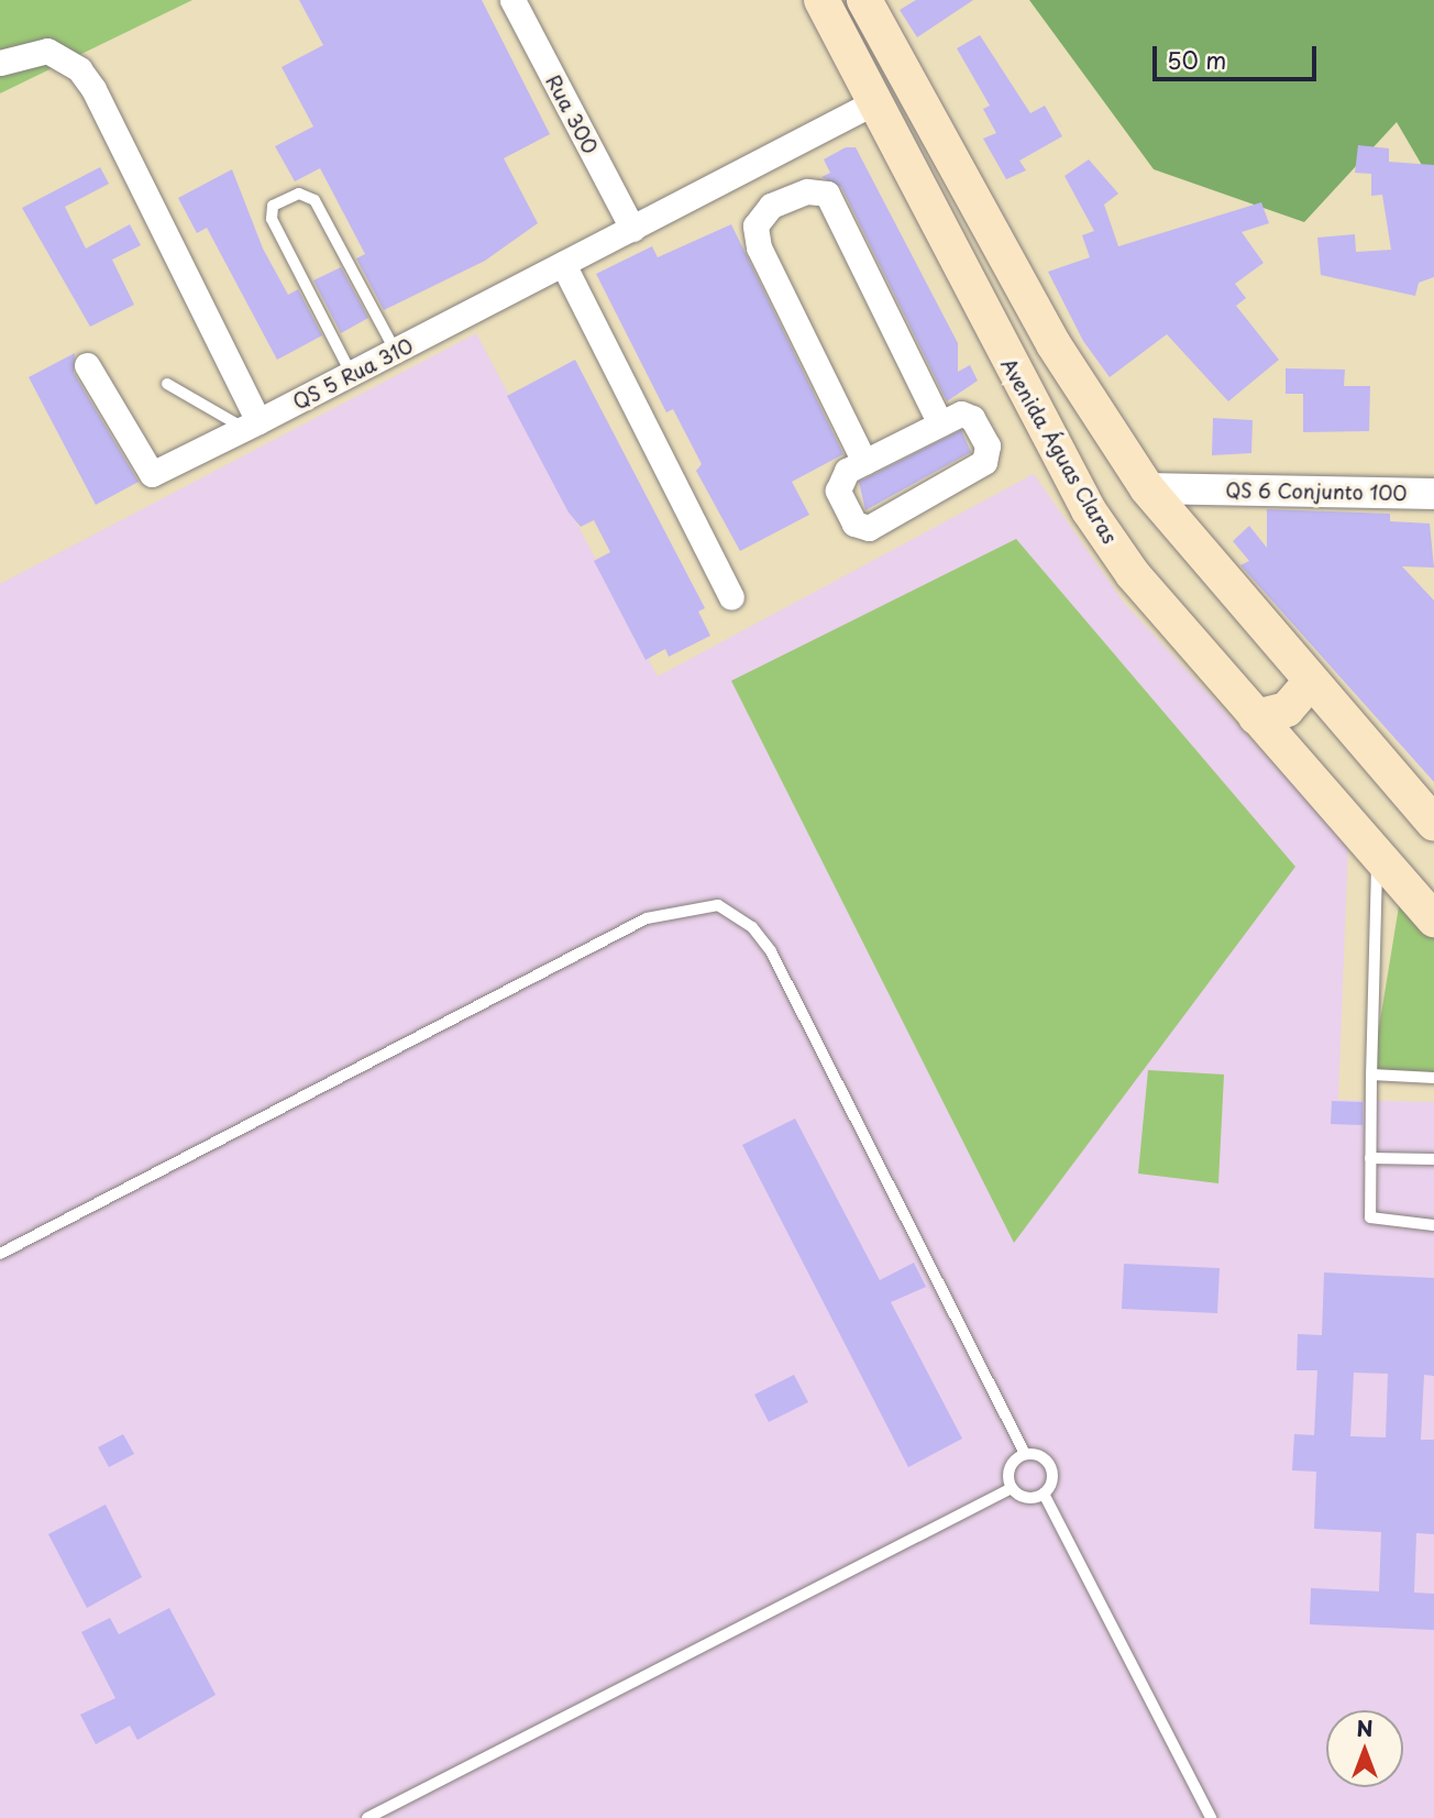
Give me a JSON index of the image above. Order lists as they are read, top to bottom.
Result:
{
  "streets": {
    "main road": ["Avenida Águas Claras"],
    "street": ["Rua 300", "QS 5 Rua 310", "QS 6 Conjunto 100"]
  },
  "crossings": [
    ["Rua 300", "QS 5 Rua 310"],
    ["QS 5 Rua 310", "Avenida Águas Claras"]
  ],
  "scale_bar": "50 m",
  "north": "top"
}
